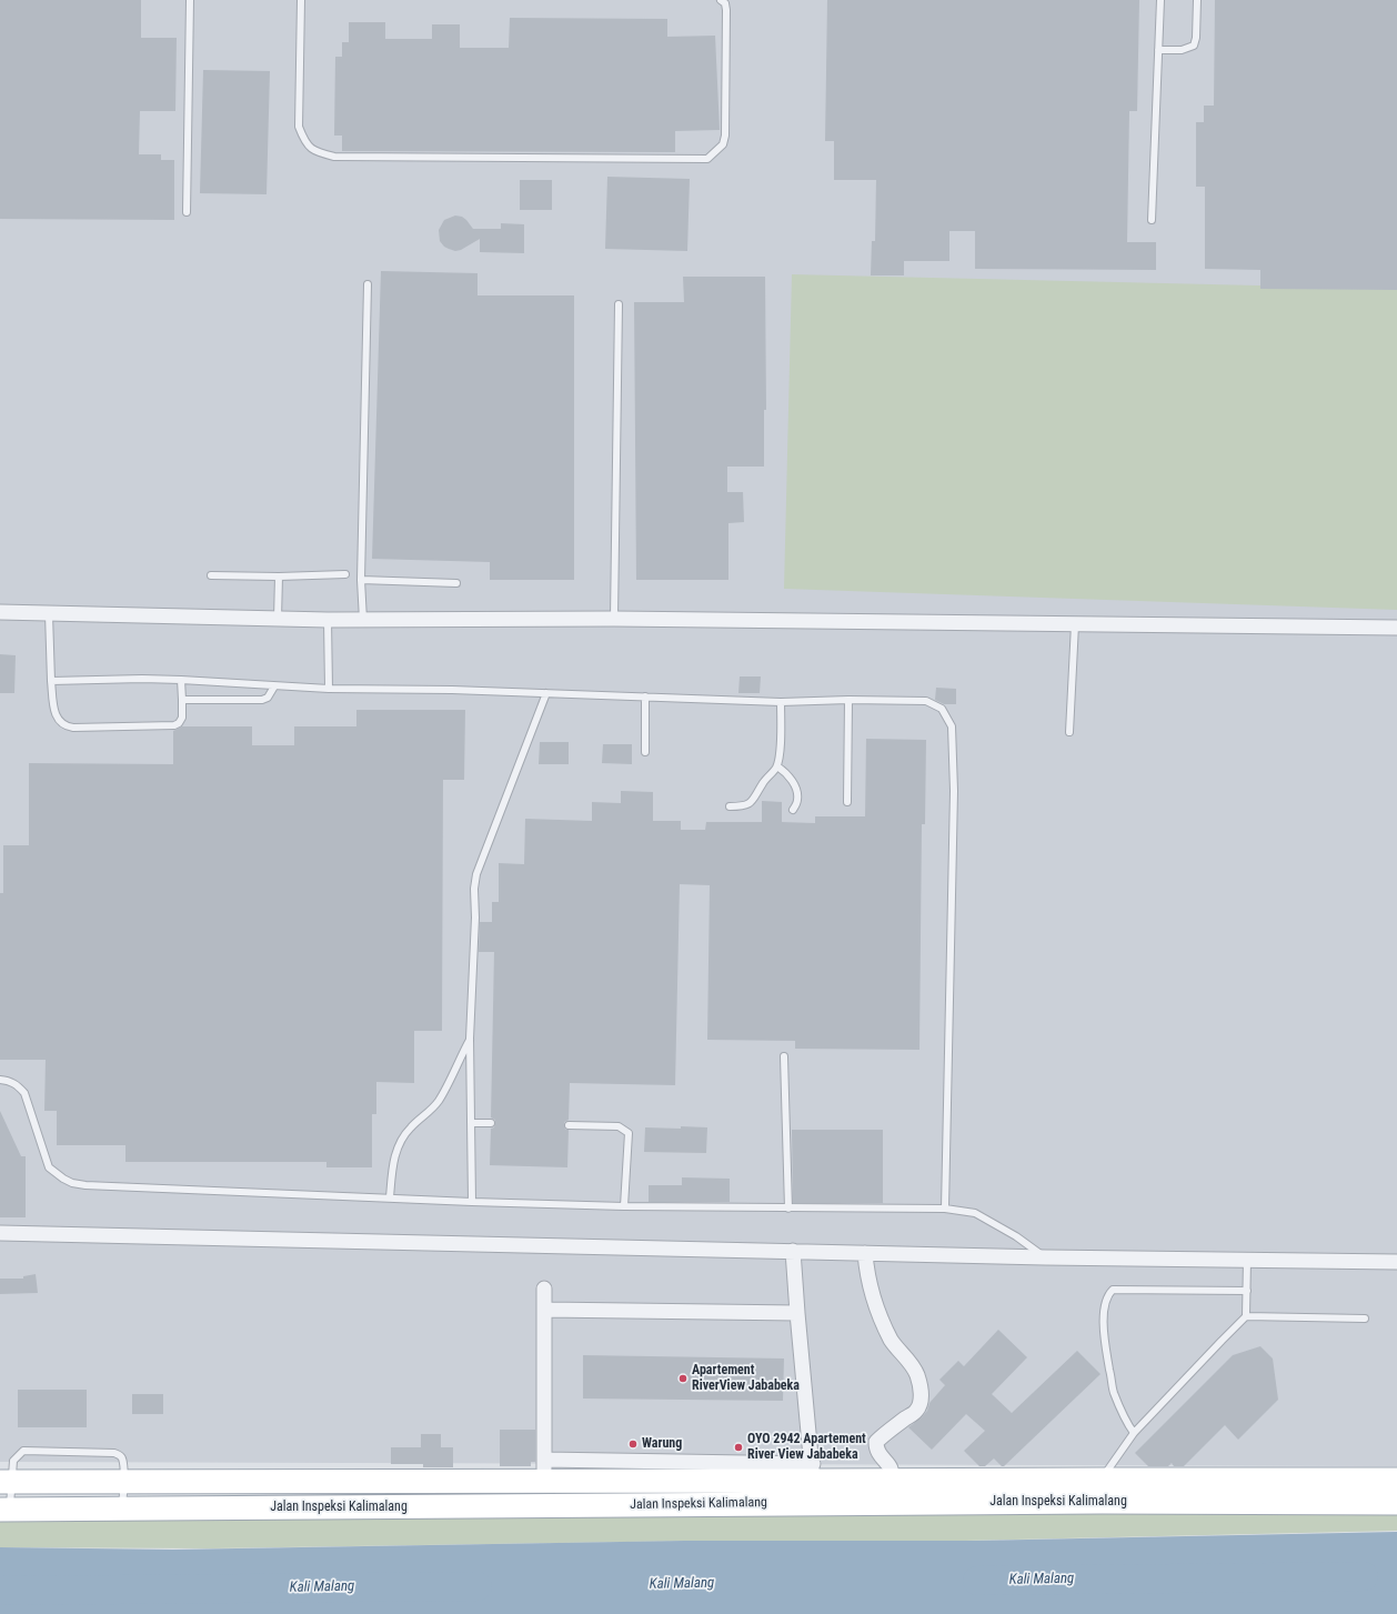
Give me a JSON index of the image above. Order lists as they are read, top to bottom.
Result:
{
  "streets": {
    "main road": ["Jalan Inspeksi Kalimalang"]
  },
  "water": ["Kali Malang"],
  "places": ["Apartement RiverView Jababeka", "Warung", "OYO 2942 Apartement River View Jababeka"]
}
